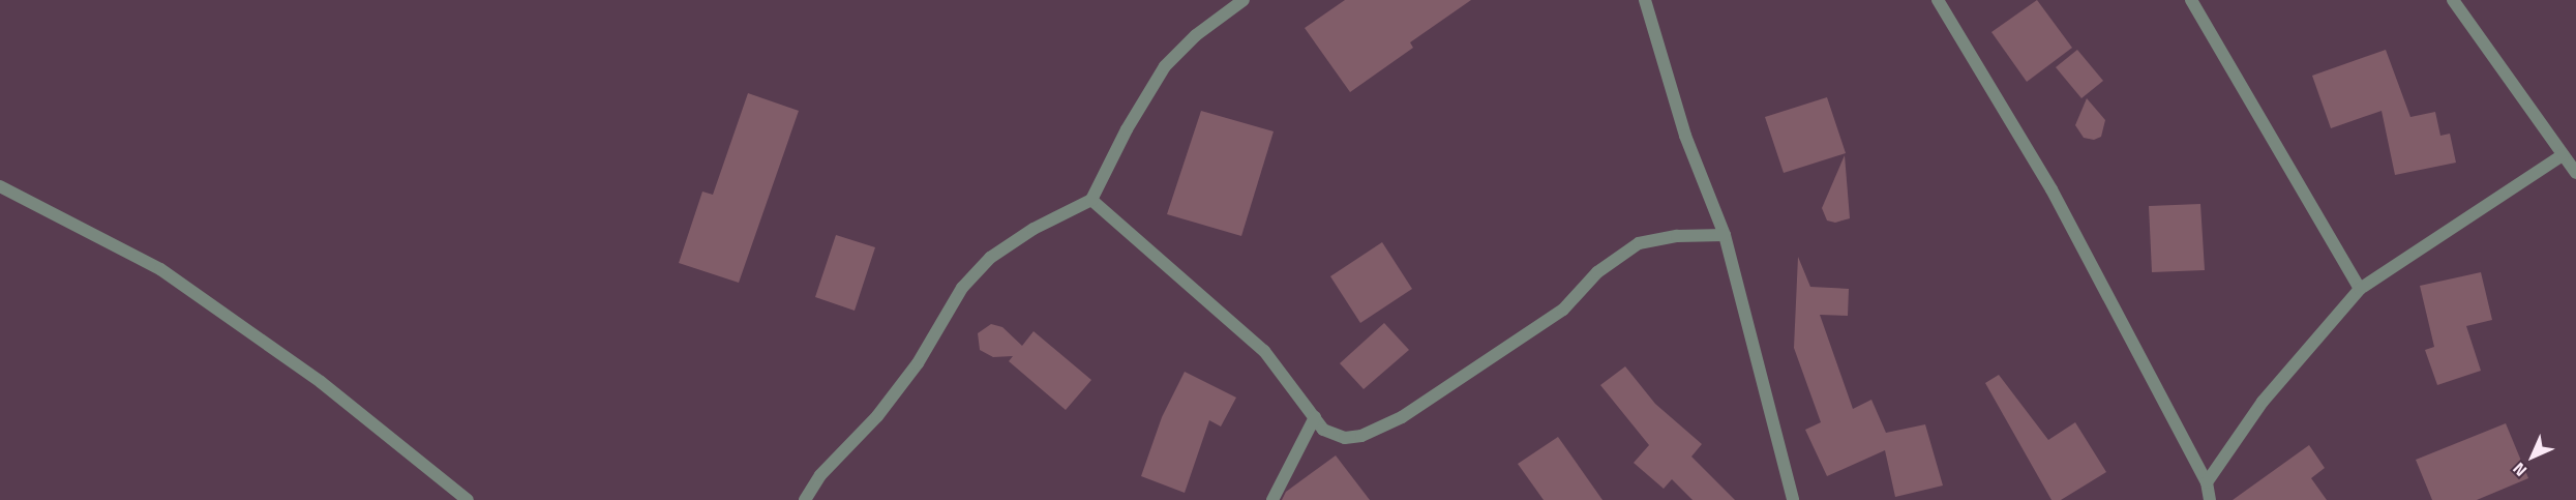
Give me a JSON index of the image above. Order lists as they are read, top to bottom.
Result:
{
  "north": "bottom left"
}
